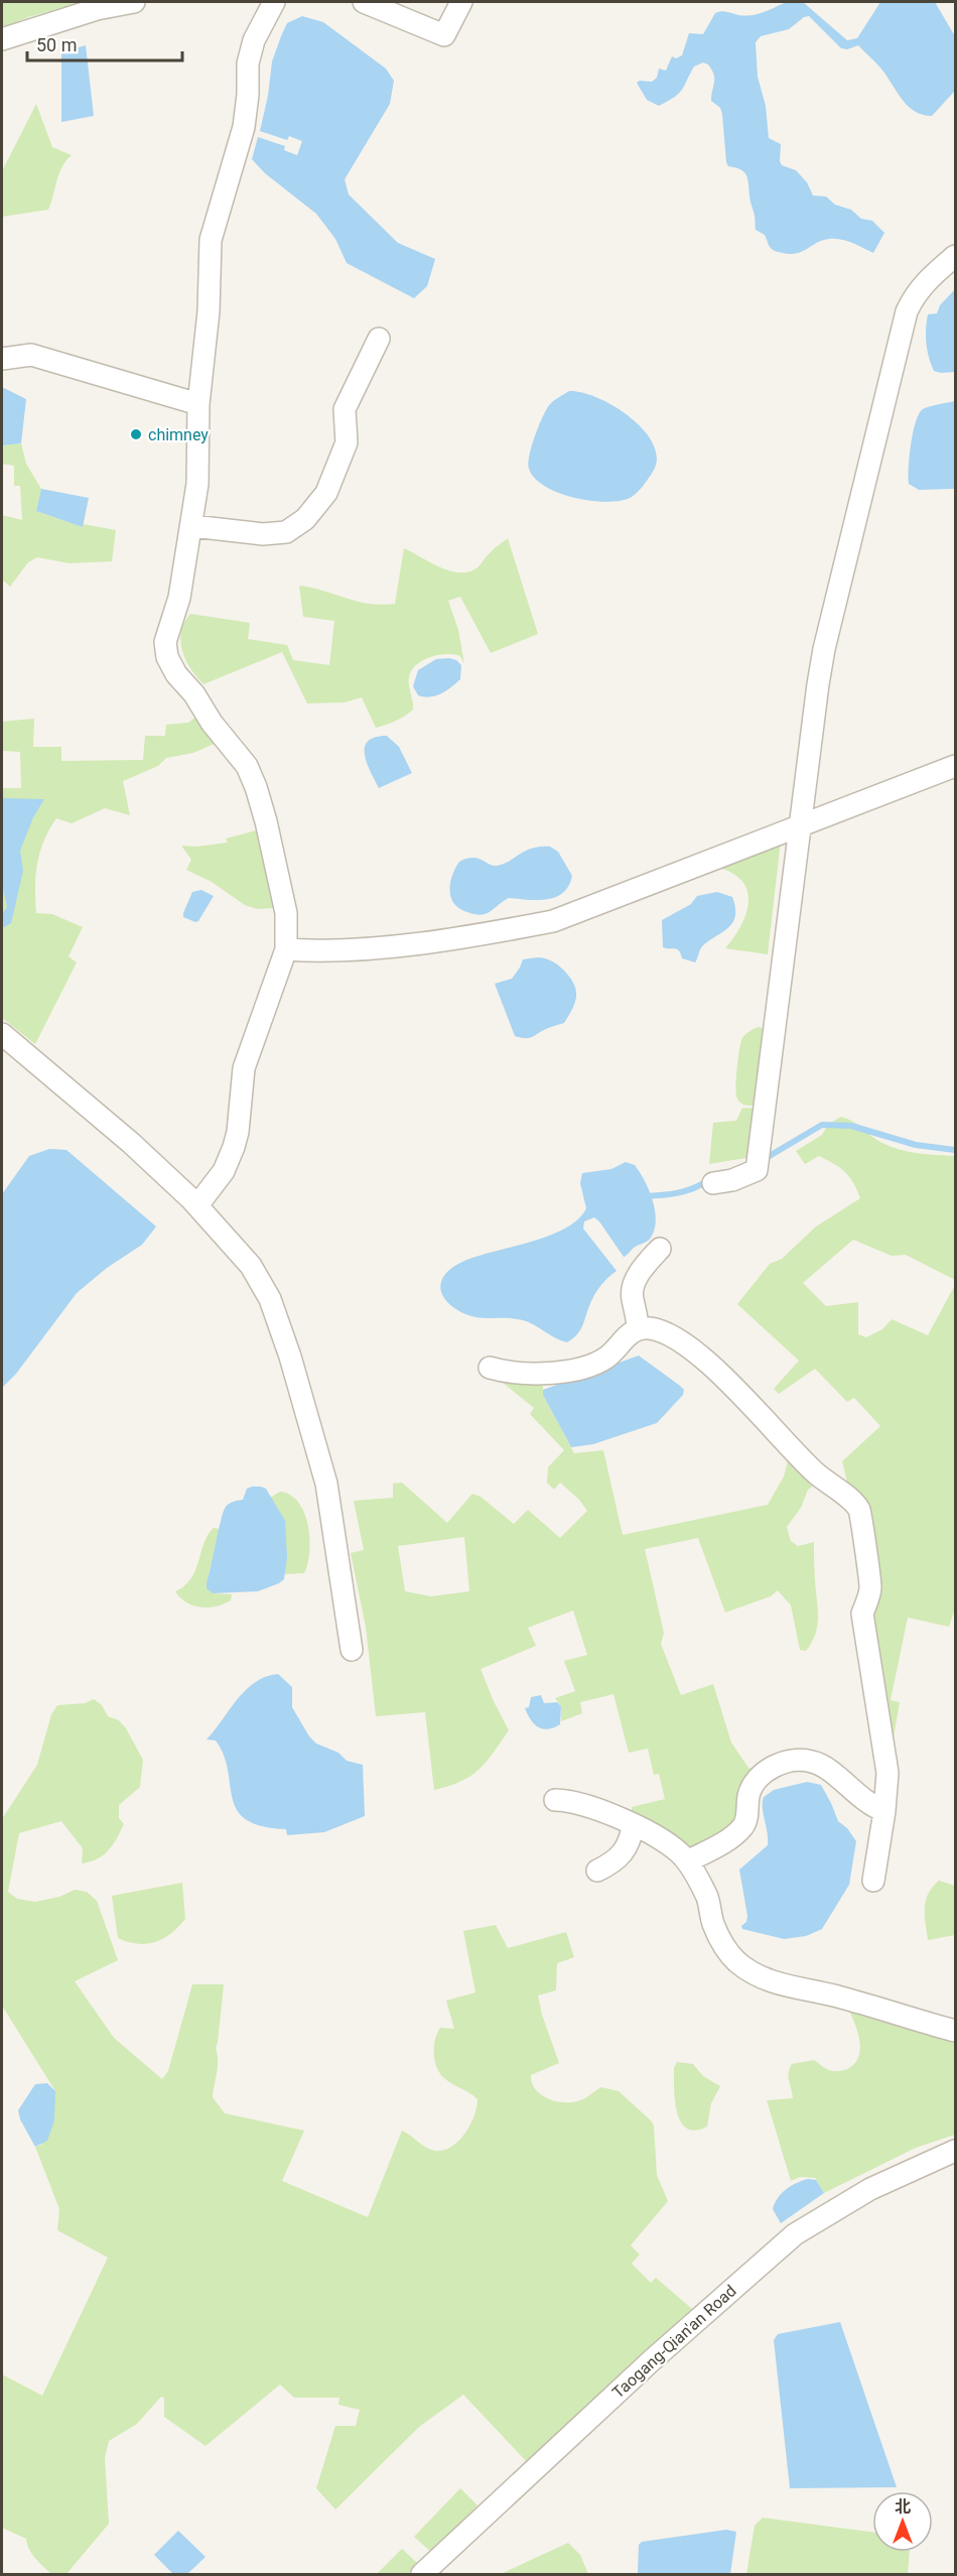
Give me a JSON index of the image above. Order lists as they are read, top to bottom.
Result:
{
  "streets": {
    "street": ["Taogang-Qian'an Road"]
  },
  "places": ["chimney"],
  "scale_bar": "50 m",
  "north": "top"
}
